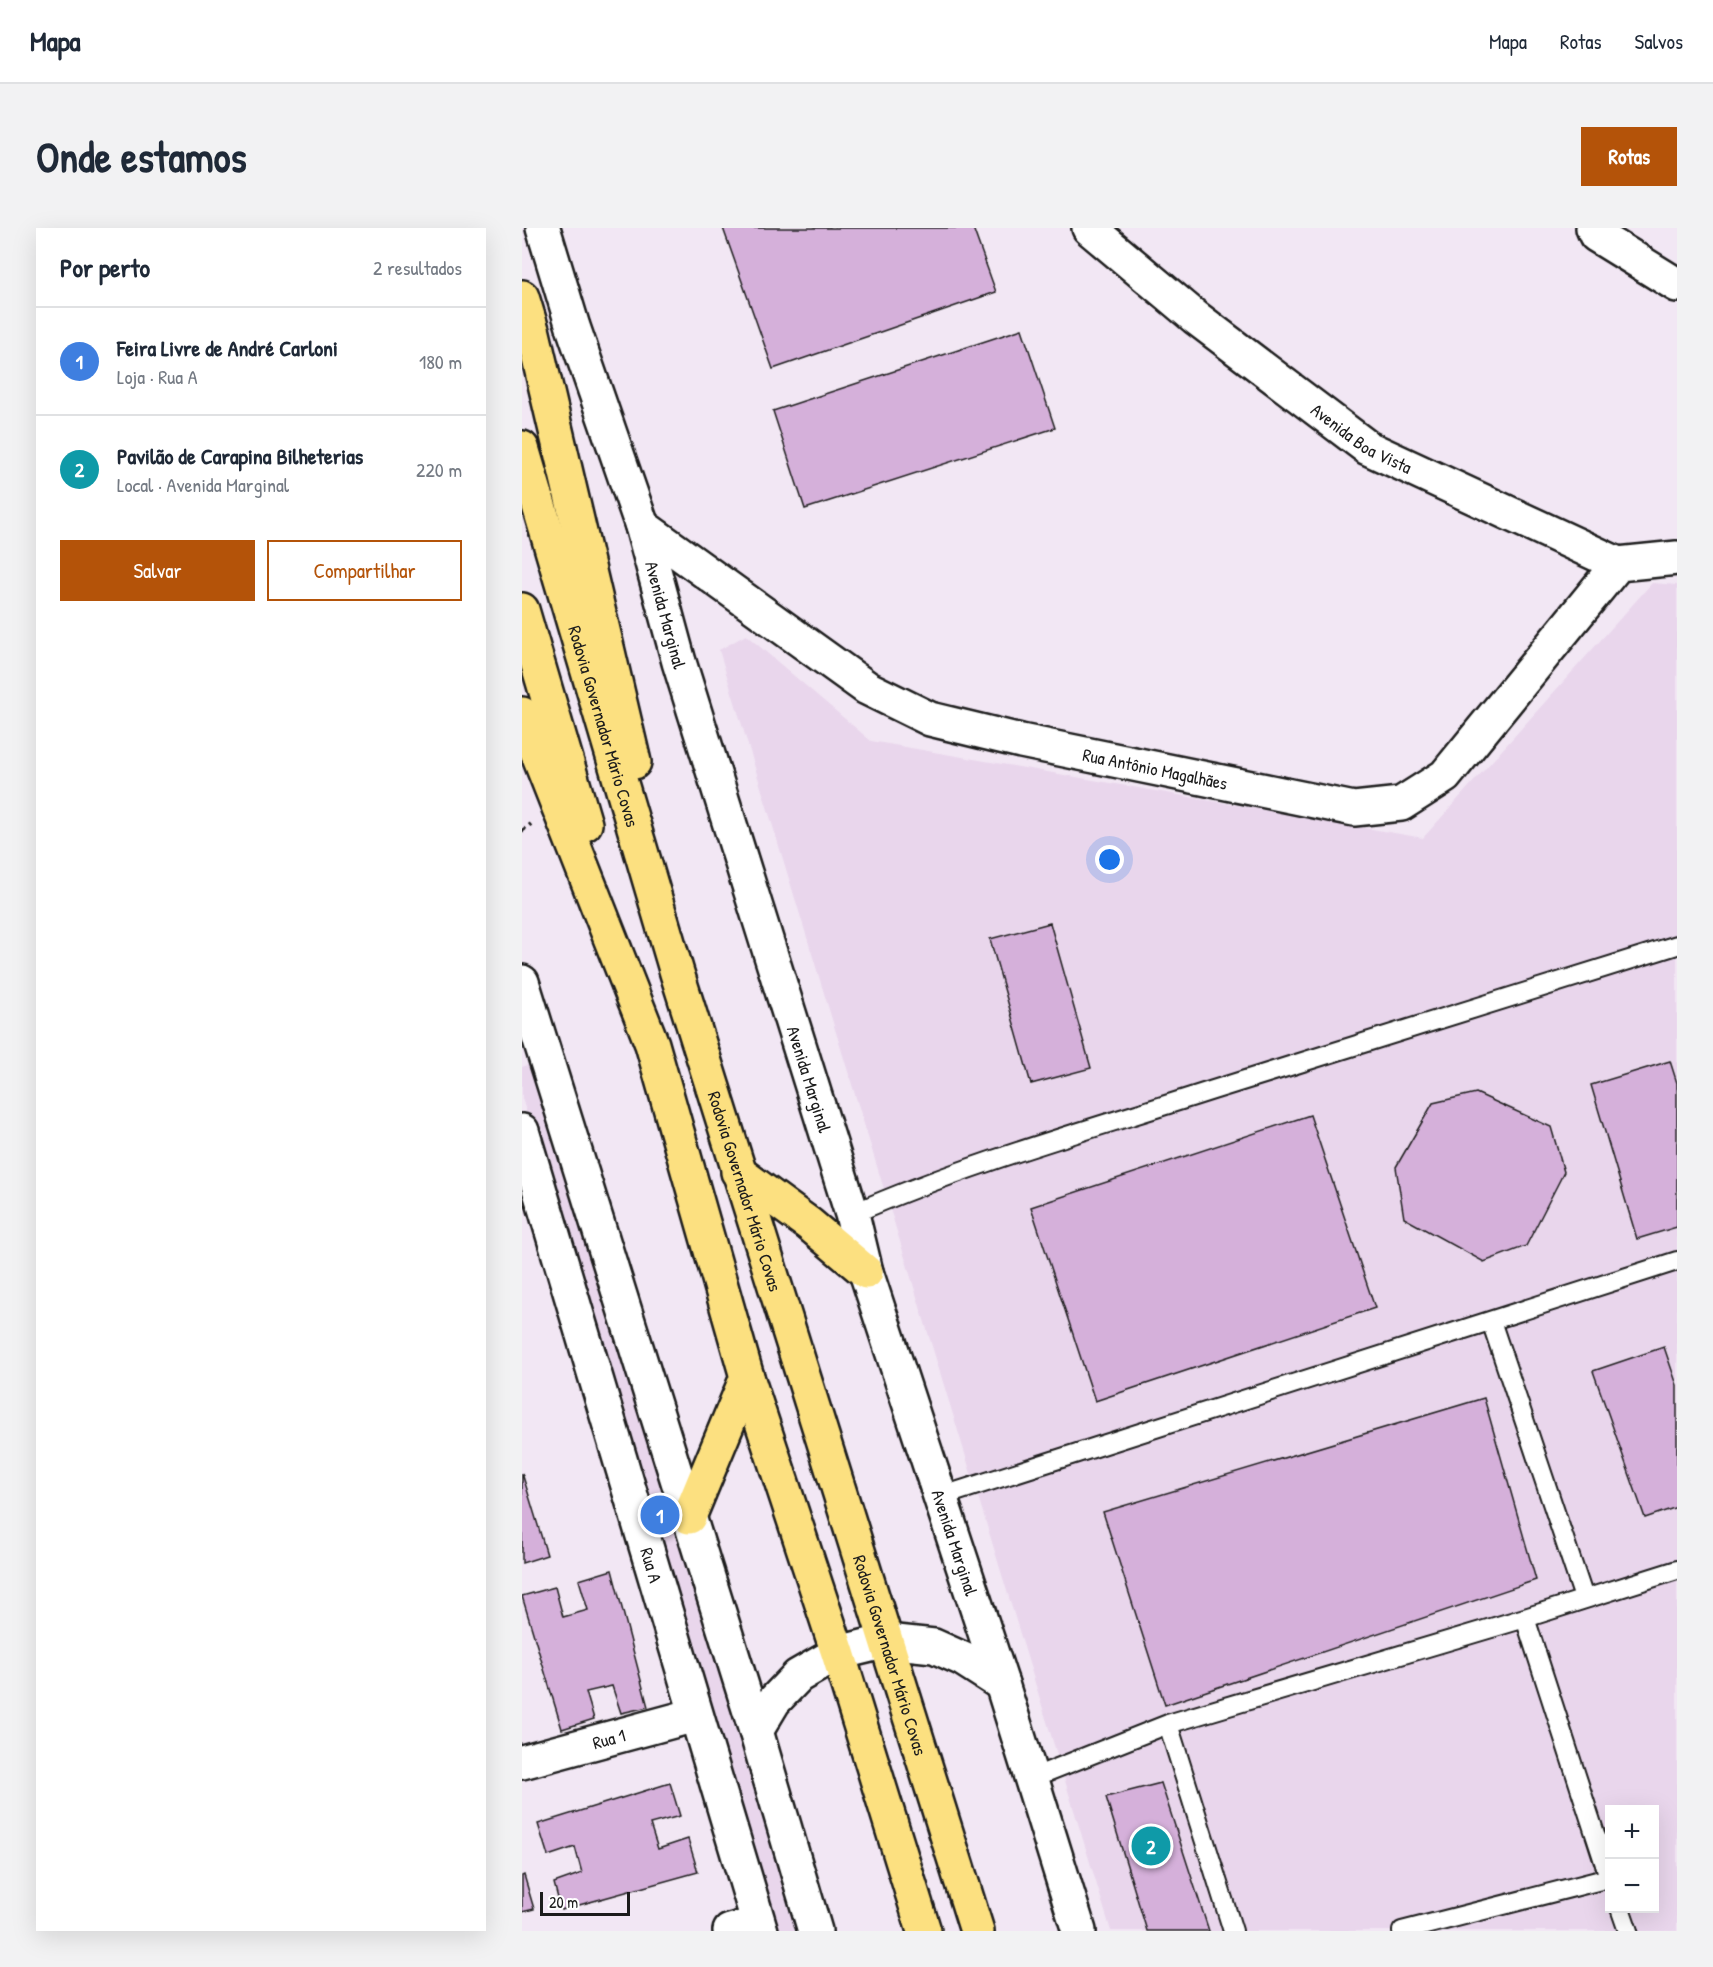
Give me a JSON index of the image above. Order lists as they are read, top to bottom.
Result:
{
  "streets": {
    "main road": ["Rodovia Governador Mário Covas"],
    "street": [
      "Avenida Boa Vista",
      "Avenida Marginal",
      "Rua Antônio Magalhães",
      "Rua A",
      "Rua 1"
    ]
  },
  "crossings": [
    ["Avenida Boa Vista", "Rua Antônio Magalhães"],
    ["Avenida Marginal", "Rua Antônio Magalhães"],
    ["Rua A", "Rua 1"]
  ],
  "scale_bar": "20 m",
  "page": {
    "header": "Mapa",
    "nav": ["Mapa", "Rotas", "Salvos"],
    "buttons": [
      "Rotas",
      ["Salvar", "Compartilhar"]
    ],
    "title": "Onde estamos",
    "heading": ["Por perto", "2 resultados"],
    "list": [
      {
        "mark": "1",
        "name": "Feira Livre de André Carloni",
        "note": "Loja · Rua A",
        "value": "180 m"
      },
      {
        "mark": "2",
        "name": "Pavilão de Carapina Bilheterias",
        "note": "Local · Avenida Marginal",
        "value": "220 m"
      }
    ],
    "pins": ["1", "2"],
    "map_buttons": ["+", "−"],
    "scale": "20 m"
  }
}
